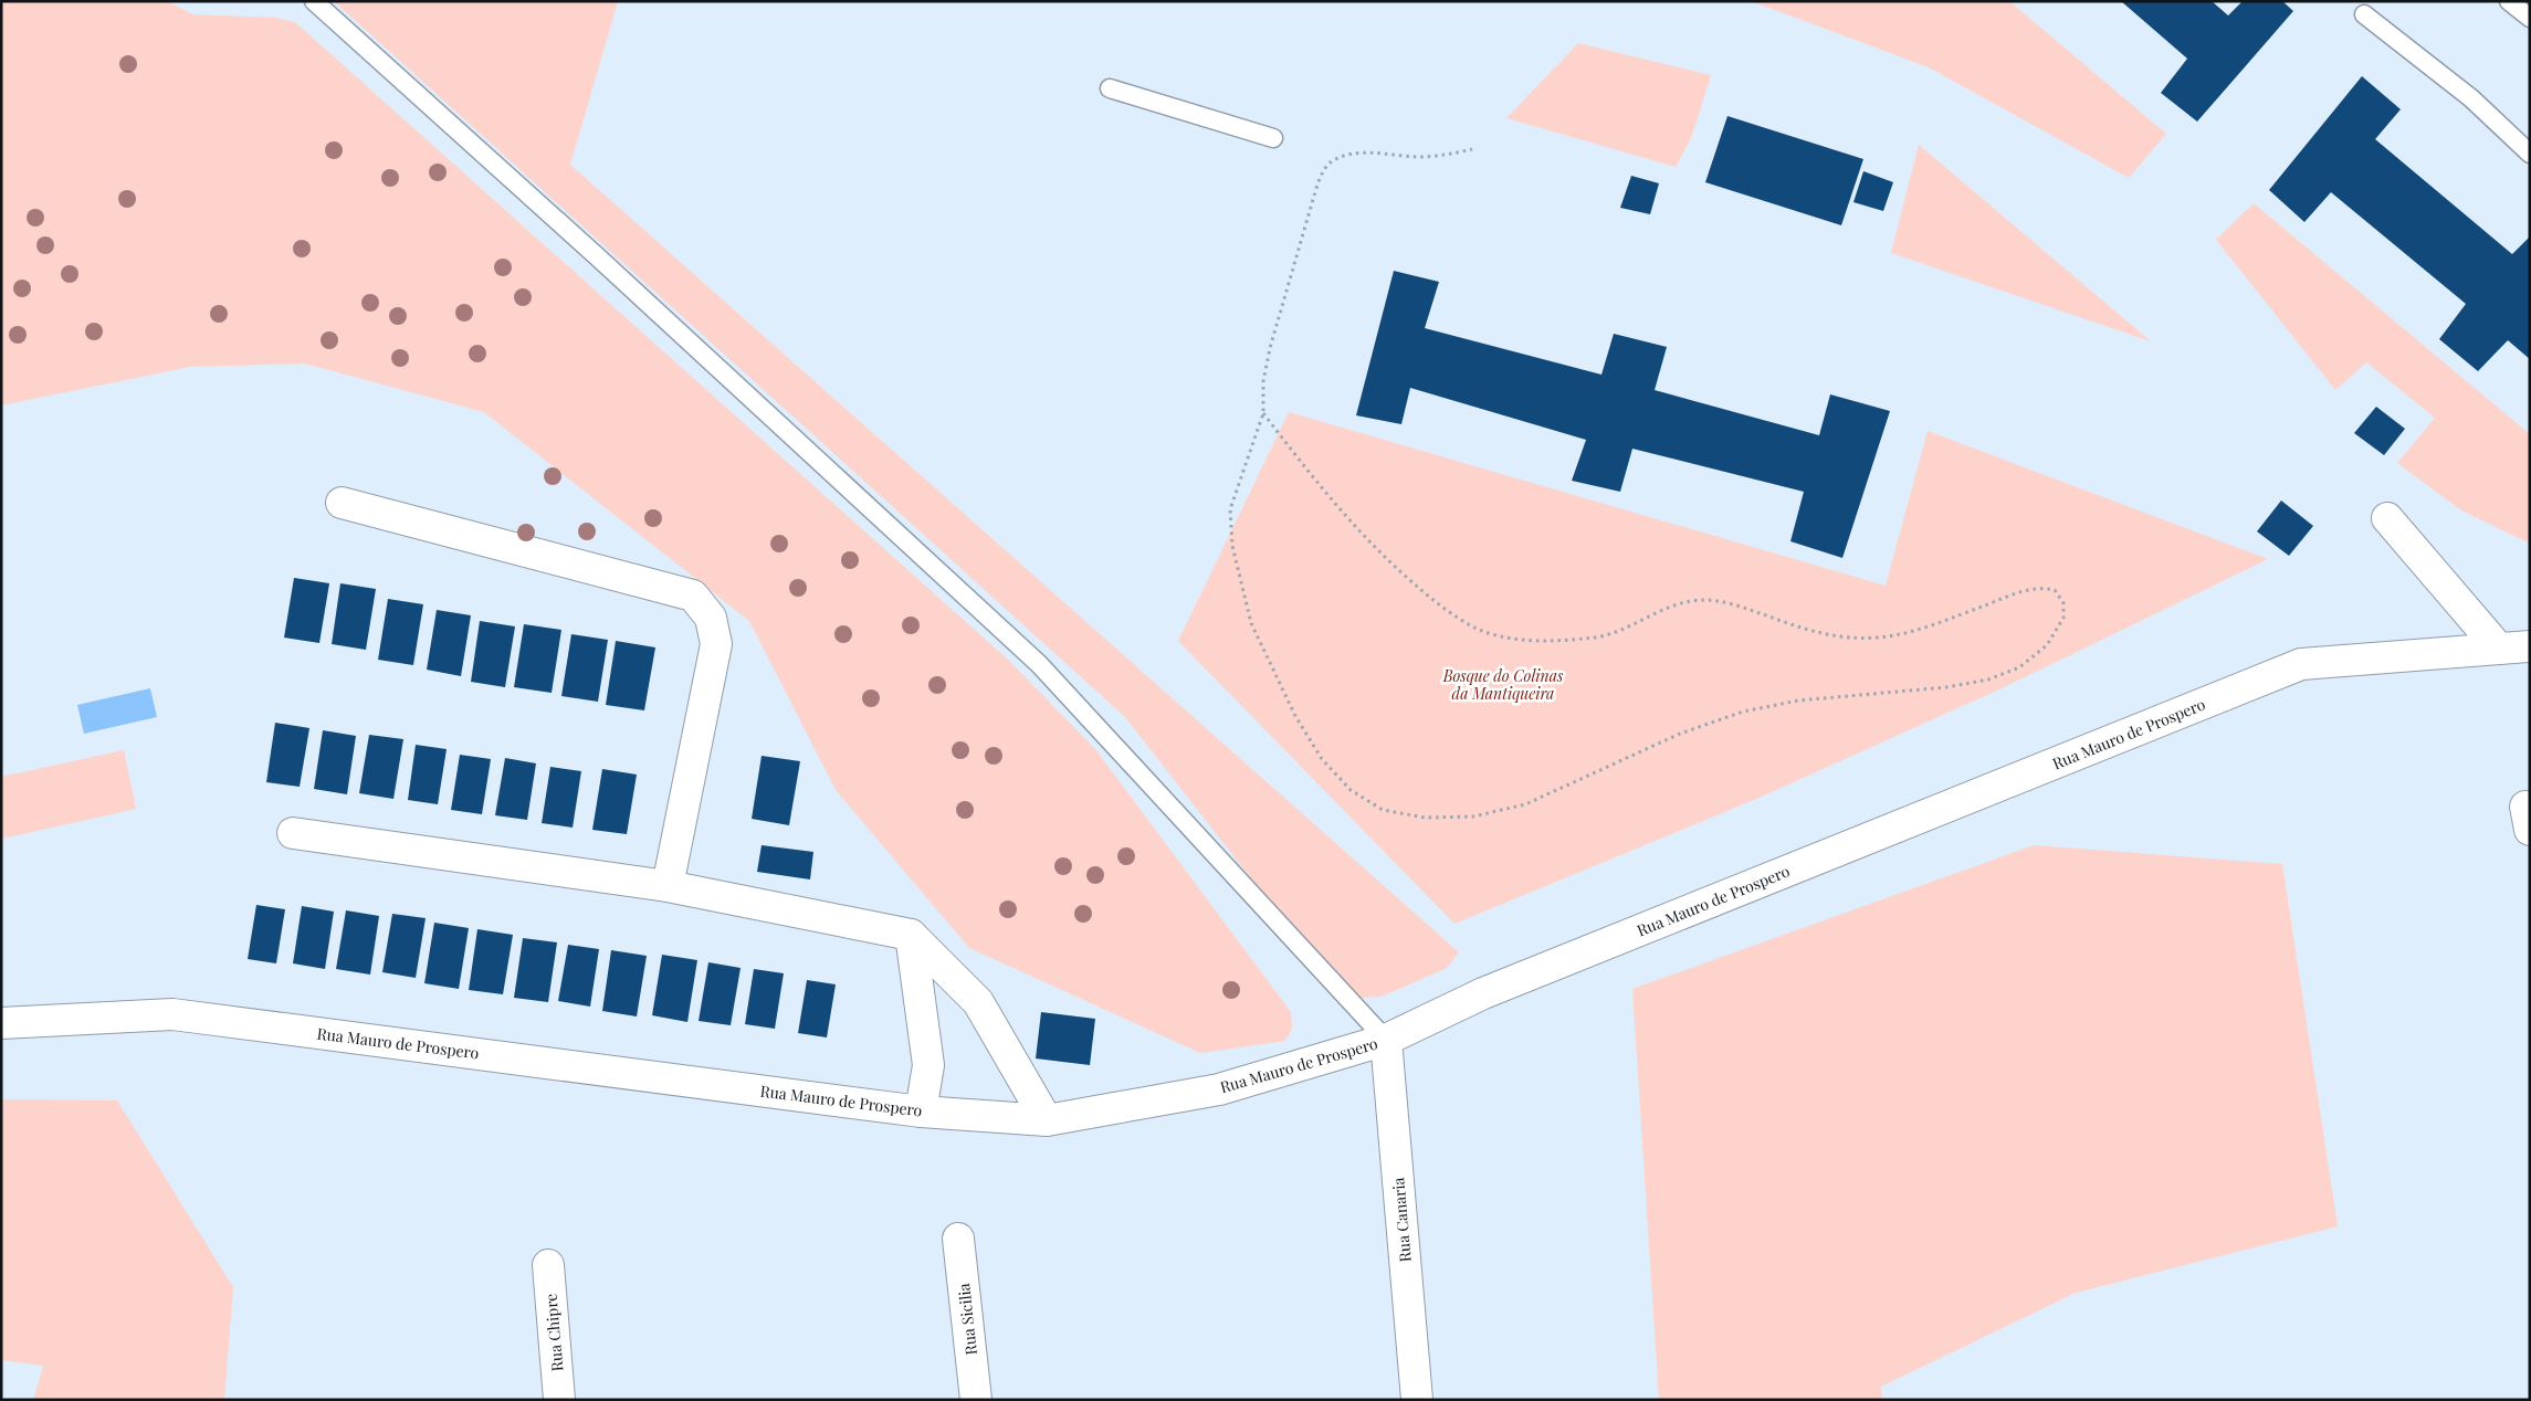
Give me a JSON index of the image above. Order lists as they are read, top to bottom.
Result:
{
  "streets": {
    "main road": [
      "Rua Mauro de Prospero",
      "Rua Canaria",
      "Rua Sicilia",
      "Rua Chipre"
    ]
  },
  "crossings": [
    ["Rua Mauro de Prospero", "Rua Canaria"]
  ],
  "parks": ["Bosque do Colinas da Mantiqueira"]
}
